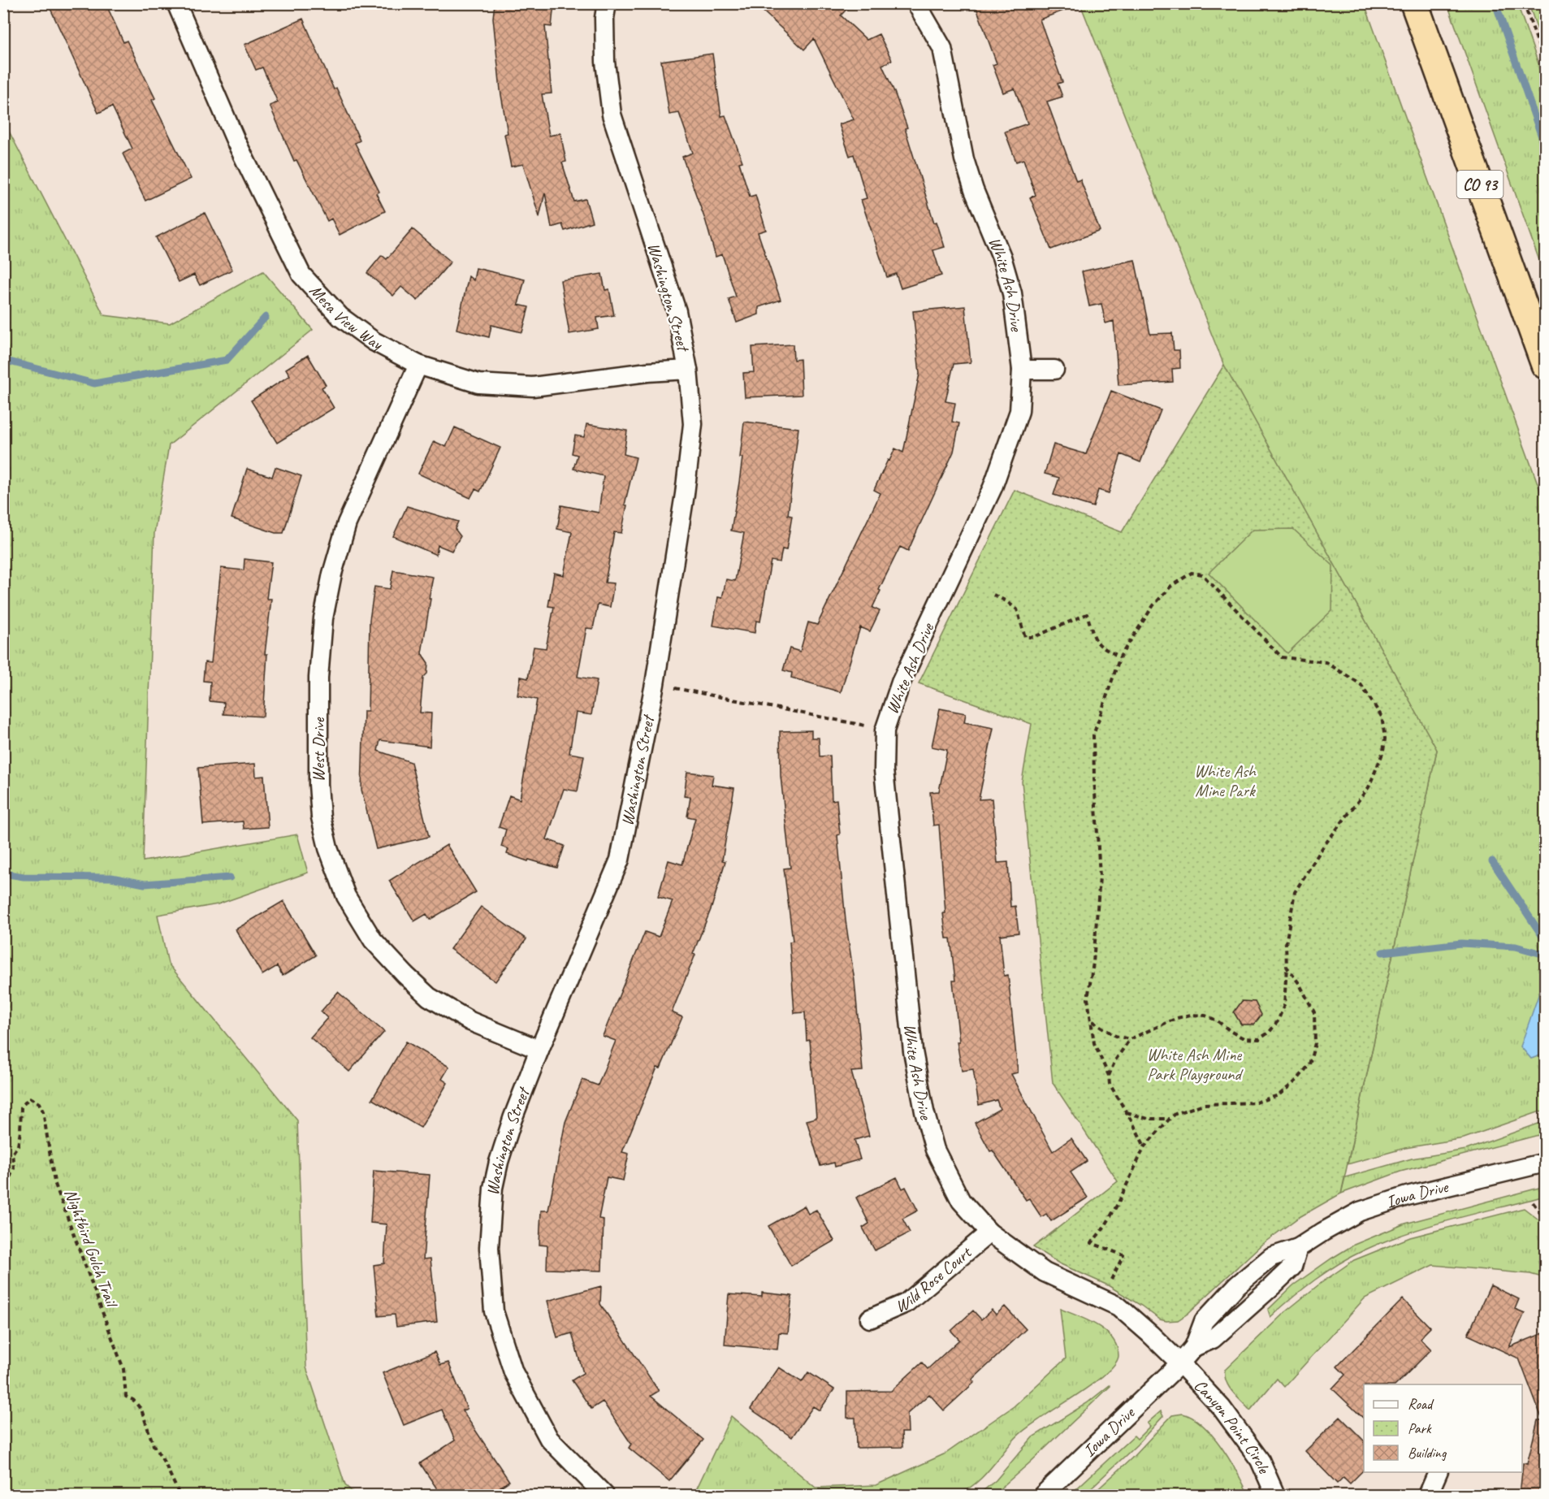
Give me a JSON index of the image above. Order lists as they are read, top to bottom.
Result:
{
  "streets": {
    "highway": ["CO 93"],
    "street": [
      "White Ash Drive",
      "Washington Street",
      "Mesa View Way",
      "West Drive",
      "Iowa Drive",
      "Wild Rose Court",
      "Canyon Point Circle"
    ],
    "path": ["Nightbird Gulch Trail"]
  },
  "crossings": [
    ["White Ash Drive", "Iowa Drive"],
    ["White Ash Drive", "Wild Rose Court"],
    ["White Ash Drive", "Canyon Point Circle"],
    ["Washington Street", "Mesa View Way"],
    ["Washington Street", "West Drive"],
    ["Mesa View Way", "West Drive"],
    ["Iowa Drive", "Canyon Point Circle"]
  ],
  "parks": ["White Ash Mine Park", "White Ash Mine Park Playground"],
  "legend": ["Road", "Park", "Building"]
}
